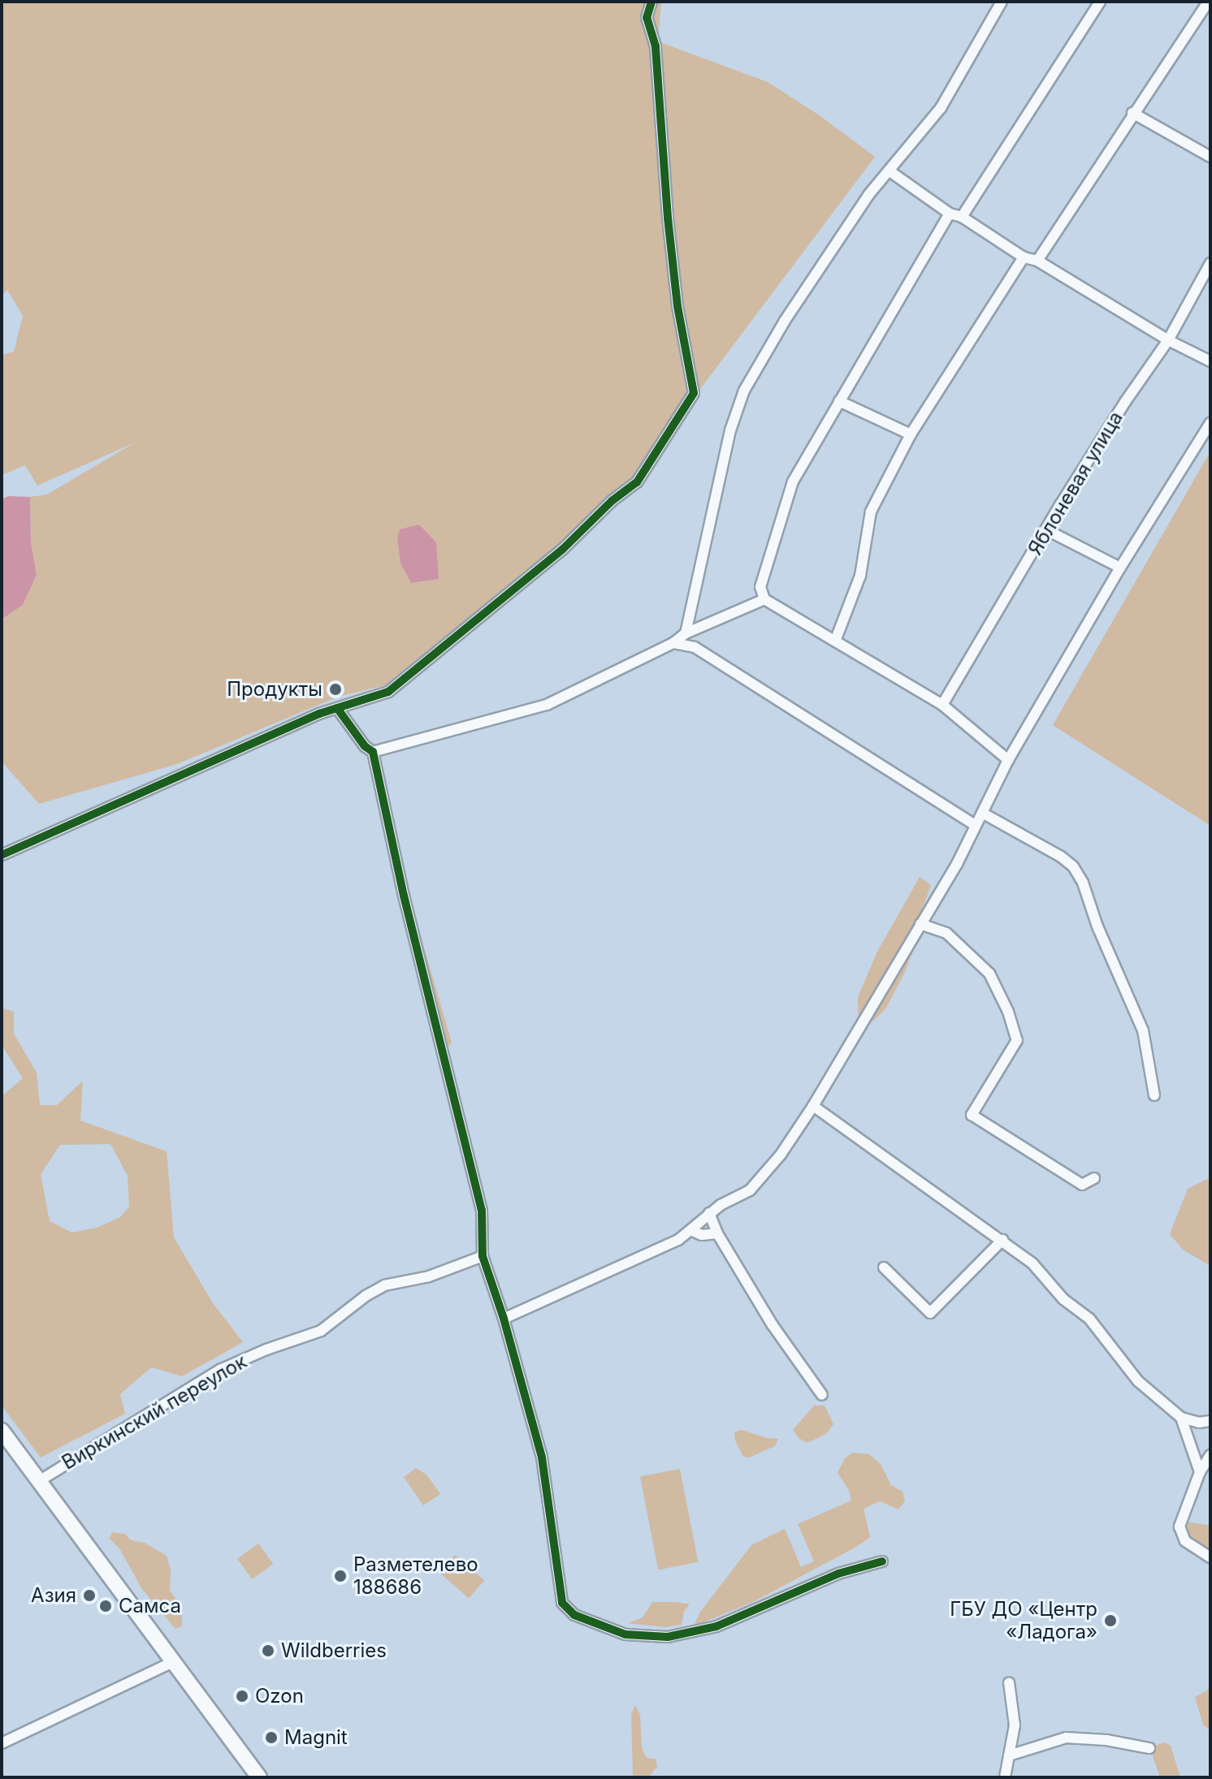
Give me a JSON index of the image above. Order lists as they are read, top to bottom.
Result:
{
  "streets": {
    "street": ["Яблоневая улица", "Виркинский переулок"]
  },
  "places": [
    "Продукты",
    "Разметелево 188686",
    "Азия",
    "Самса",
    "ГБУ ДО «Центр «Ладога»",
    "Wildberries",
    "Ozon",
    "Magnit"
  ]
}
